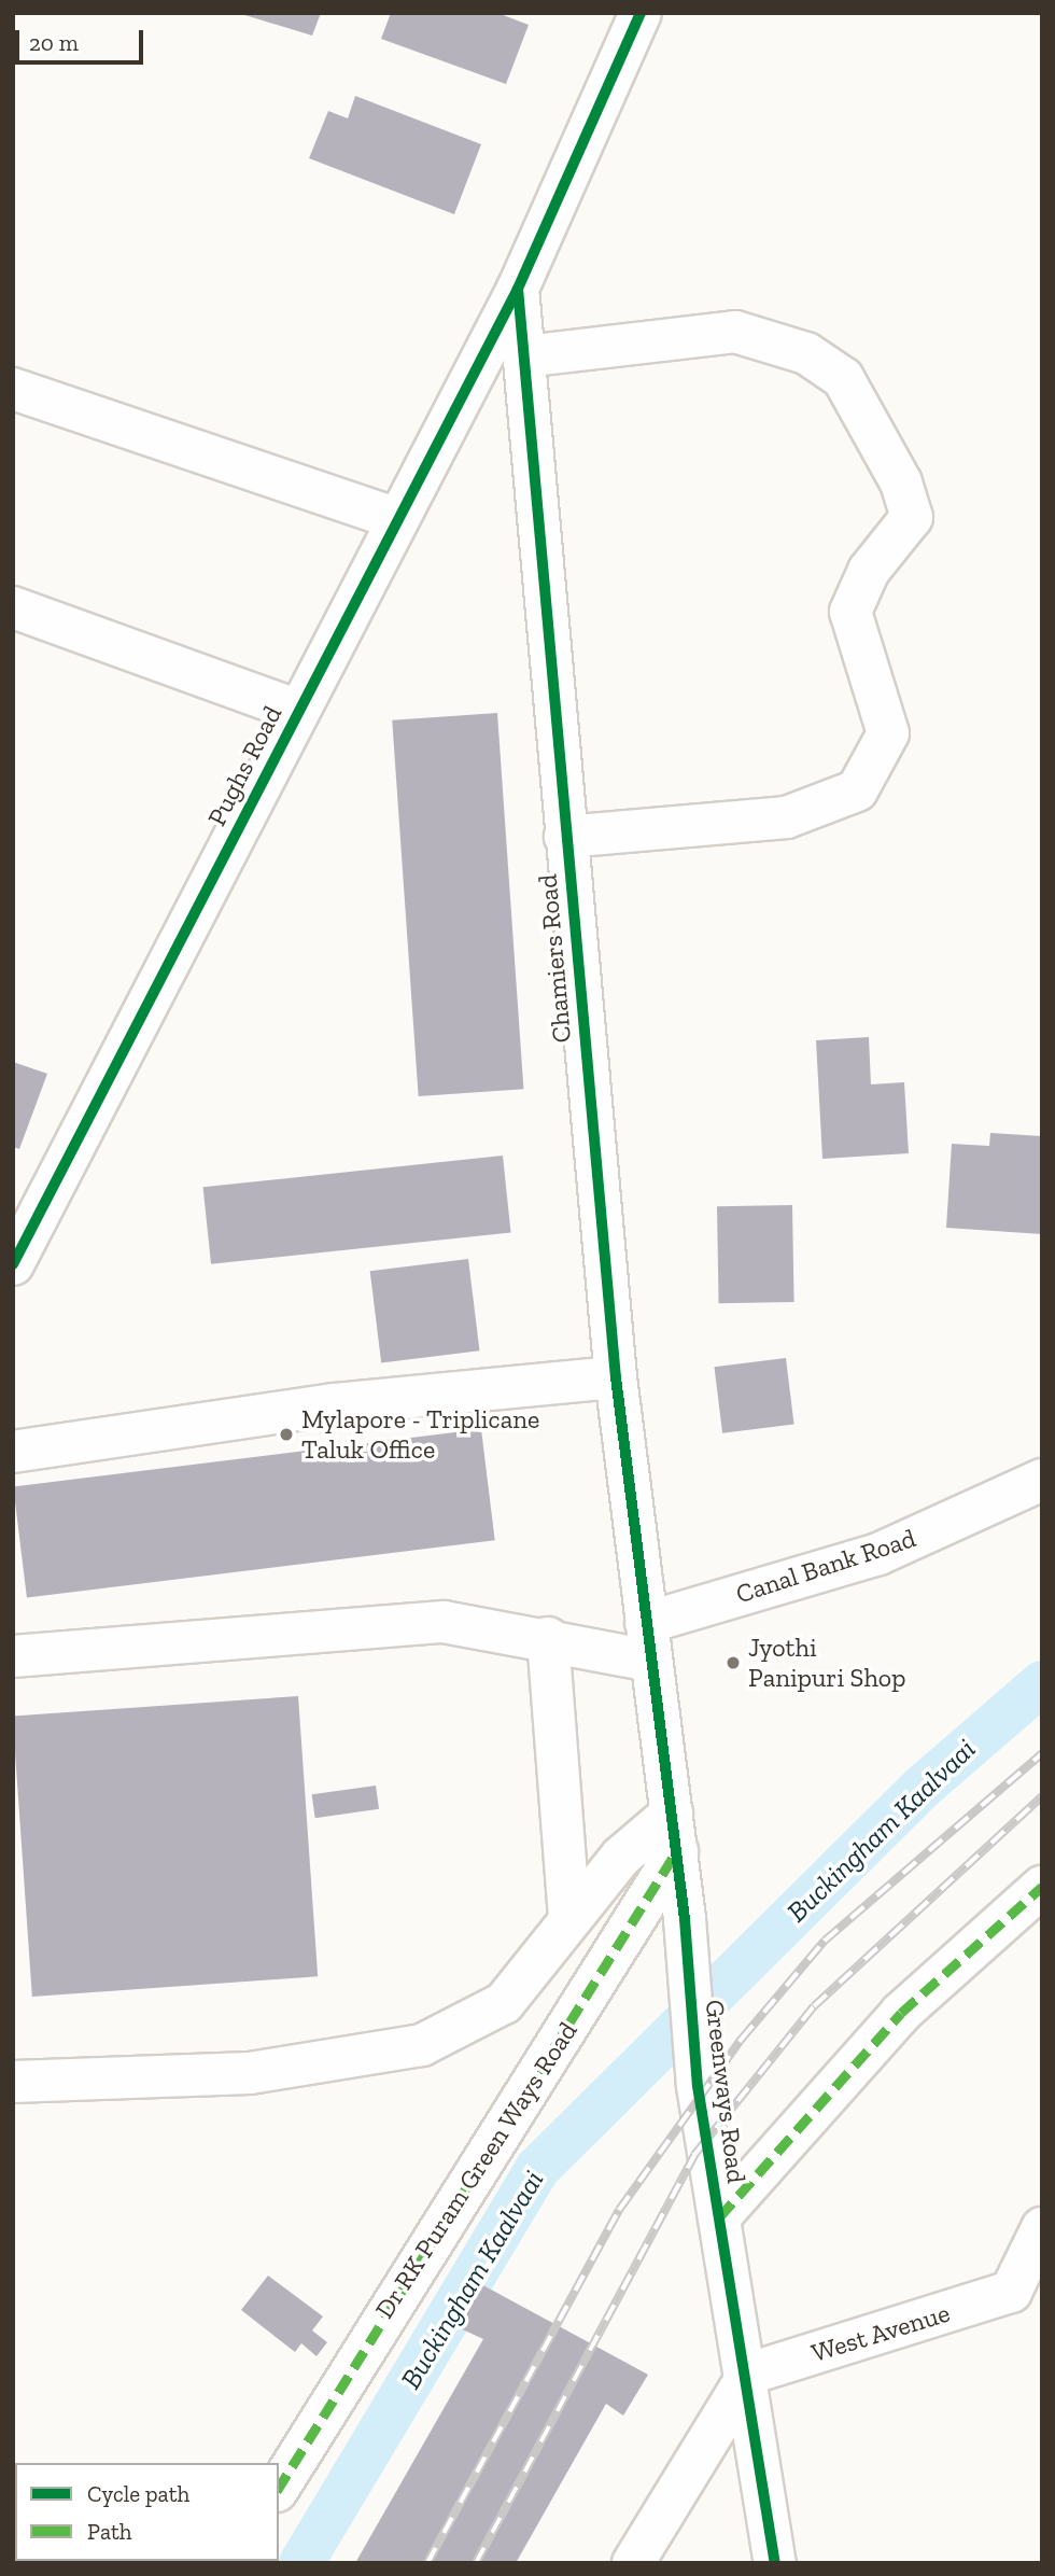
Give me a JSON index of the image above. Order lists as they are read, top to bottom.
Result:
{
  "streets": {
    "street": [
      "Pughs Road",
      "Chamiers Road",
      "Canal Bank Road",
      "Greenways Road",
      "Dr RK Puram Green Ways Road",
      "West Avenue"
    ]
  },
  "crossings": [
    ["Pughs Road", "Chamiers Road"],
    ["Chamiers Road", "Canal Bank Road"],
    ["Chamiers Road", "Greenways Road"],
    ["Canal Bank Road", "Greenways Road"],
    ["Greenways Road", "Dr RK Puram Green Ways Road"],
    ["Greenways Road", "West Avenue"]
  ],
  "water": ["Buckingham Kaalvaai"],
  "places": ["Mylapore - Triplicane Taluk Office", "Jyothi Panipuri Shop"],
  "legend": ["Cycle path", "Path"],
  "scale_bar": "20 m"
}
